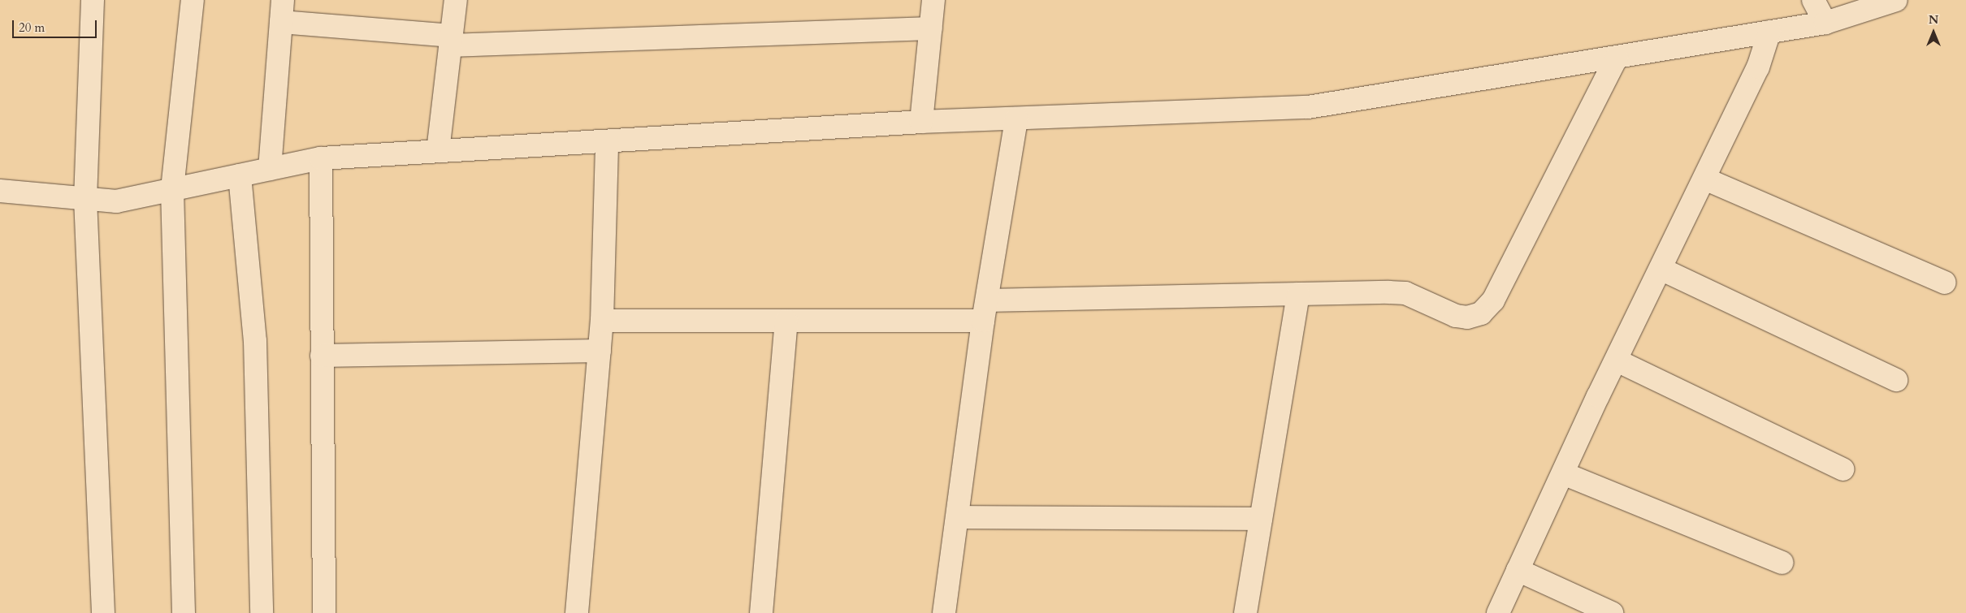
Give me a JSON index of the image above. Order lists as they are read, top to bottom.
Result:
{
  "scale_bar": "20 m",
  "north": "top"
}
